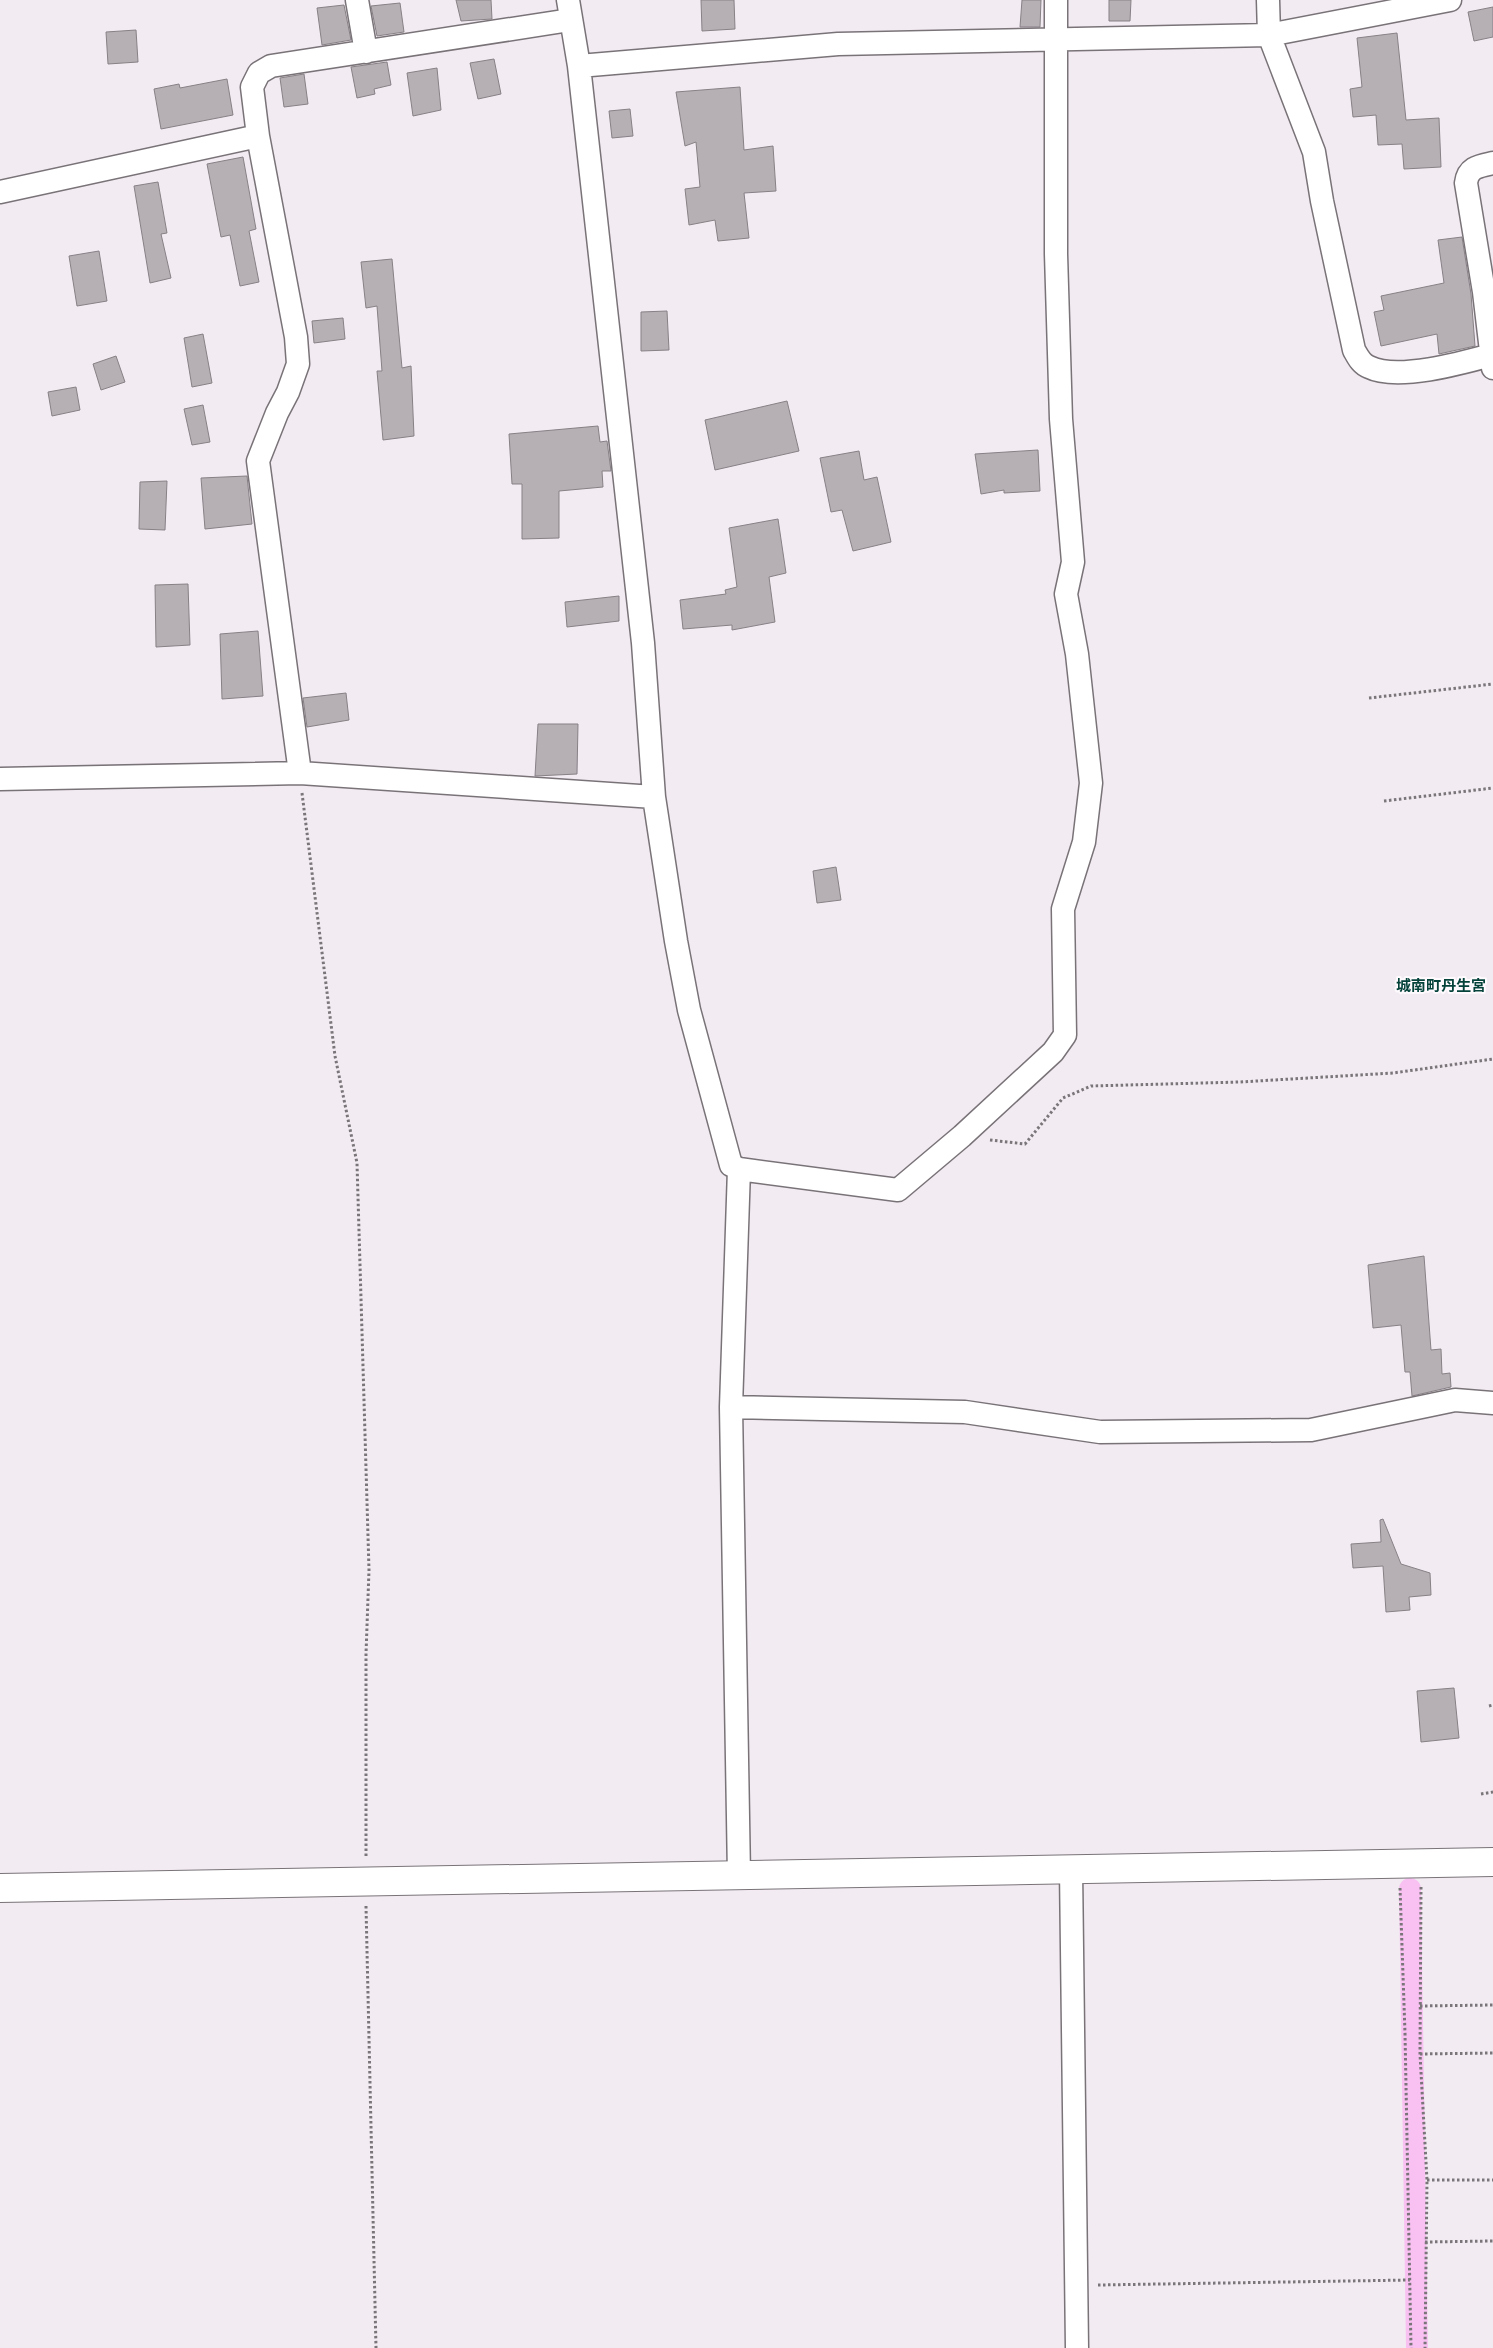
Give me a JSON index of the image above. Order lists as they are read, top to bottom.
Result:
{
  "districts": ["城南町丹生宮"]
}
